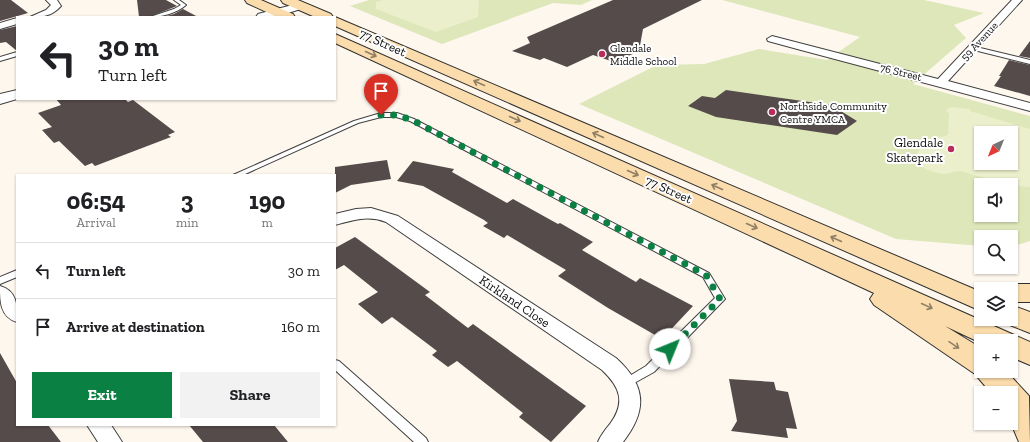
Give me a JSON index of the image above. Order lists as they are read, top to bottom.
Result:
{
  "streets": {
    "main road": ["77 Street"],
    "street": ["59 Avenue", "76 Street", "Kirkland Close"]
  },
  "crossings": [
    ["59 Avenue", "76 Street"]
  ],
  "places": ["Glendale Middle School", "Northside Community Centre YMCA", "Glendale Skatepark"],
  "north": "bottom left",
  "page": {
    "turn": ["30 m", "Turn left"],
    "map_buttons": ["+", "−"],
    "eta": [
      "06:54",
      "Arrival",
      "3",
      "min",
      "190",
      "m"
    ],
    "list": [
      {
        "name": "Turn left",
        "value": "30 m"
      },
      {
        "name": "Arrive at destination",
        "value": "160 m"
      }
    ],
    "buttons": ["Exit", "Share"]
  }
}
